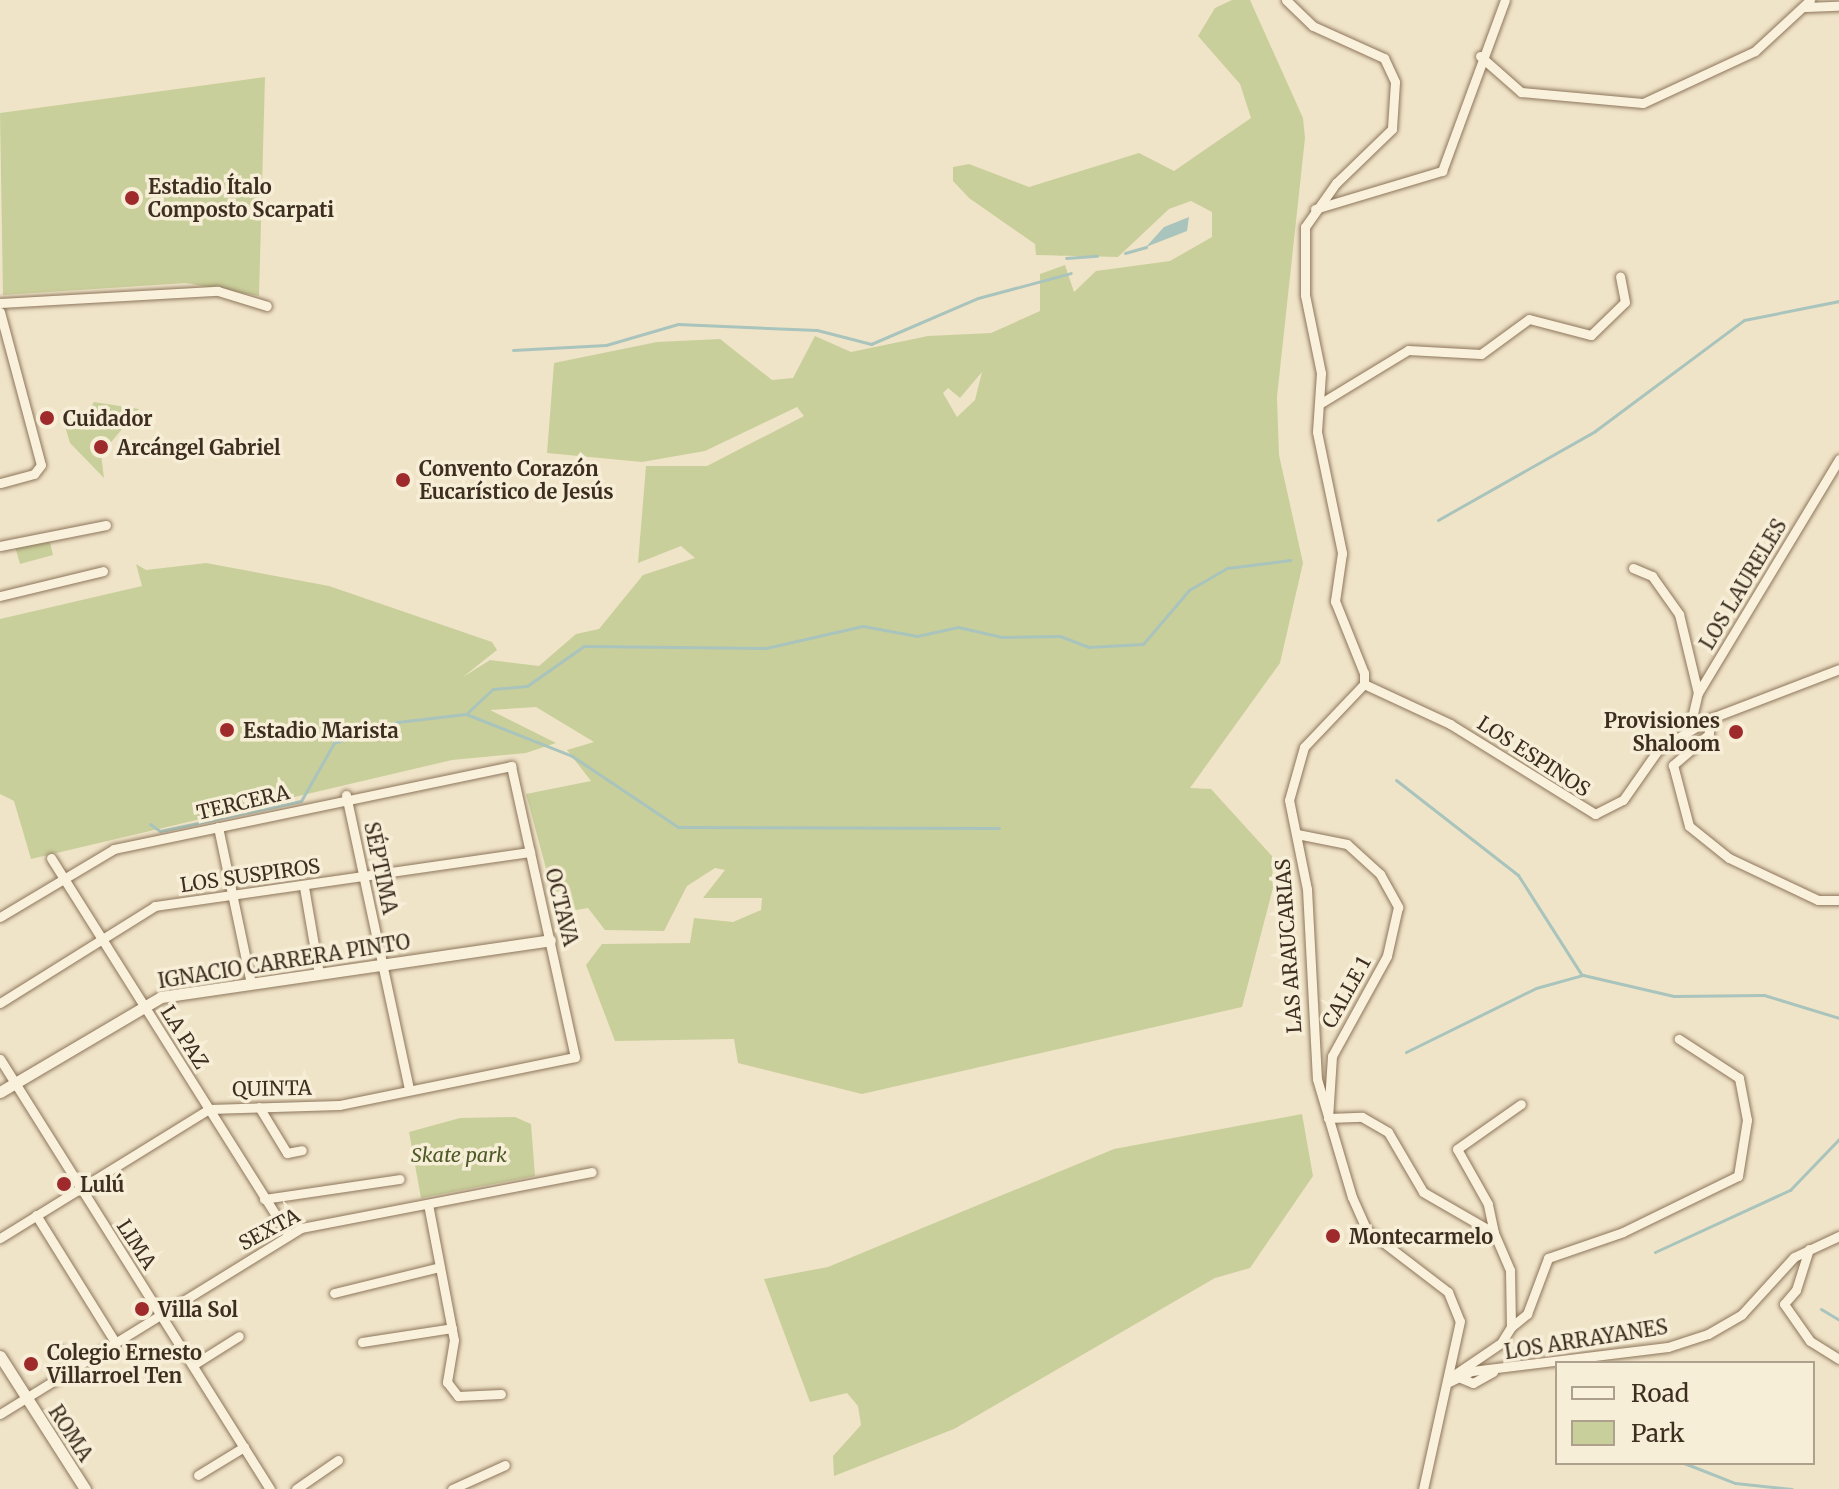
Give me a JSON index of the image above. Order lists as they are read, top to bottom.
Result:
{
  "streets": {
    "street": [
      "LOS LAURELES",
      "LOS ESPINOS",
      "TERCERA",
      "SÉPTIMA",
      "LOS SUSPIROS",
      "OCTAVA",
      "LAS ARAUCARIAS",
      "IGNACIO CARRERA PINTO",
      "CALLE 1",
      "LA PAZ",
      "QUINTA",
      "SEXTA",
      "LIMA",
      "LOS ARRAYANES",
      "ROMA"
    ]
  },
  "crossings": [
    ["LOS LAURELES", "LOS ESPINOS"],
    ["LOS ESPINOS", "LAS ARAUCARIAS"],
    ["TERCERA", "SÉPTIMA"],
    ["TERCERA", "OCTAVA"],
    ["TERCERA", "LA PAZ"],
    ["SÉPTIMA", "LOS SUSPIROS"],
    ["SÉPTIMA", "IGNACIO CARRERA PINTO"],
    ["SÉPTIMA", "QUINTA"],
    ["LOS SUSPIROS", "OCTAVA"],
    ["LOS SUSPIROS", "LA PAZ"],
    ["OCTAVA", "IGNACIO CARRERA PINTO"],
    ["OCTAVA", "QUINTA"],
    ["LAS ARAUCARIAS", "CALLE 1"],
    ["LAS ARAUCARIAS", "LOS ARRAYANES"],
    ["IGNACIO CARRERA PINTO", "LA PAZ"],
    ["IGNACIO CARRERA PINTO", "LIMA"],
    ["LA PAZ", "QUINTA"],
    ["LA PAZ", "SEXTA"],
    ["QUINTA", "LIMA"],
    ["SEXTA", "LIMA"],
    ["SEXTA", "ROMA"]
  ],
  "parks": ["Skate park"],
  "places": [
    "Estadio Ítalo Composto Scarpati",
    "Cuidador",
    "Arcángel Gabriel",
    "Convento Corazón Eucarístico de Jesús",
    "Estadio Marista",
    "Provisiones Shaloom",
    "Lulú",
    "Montecarmelo",
    "Villa Sol",
    "Colegio Ernesto Villarroel Ten"
  ],
  "legend": ["Road", "Park"]
}
